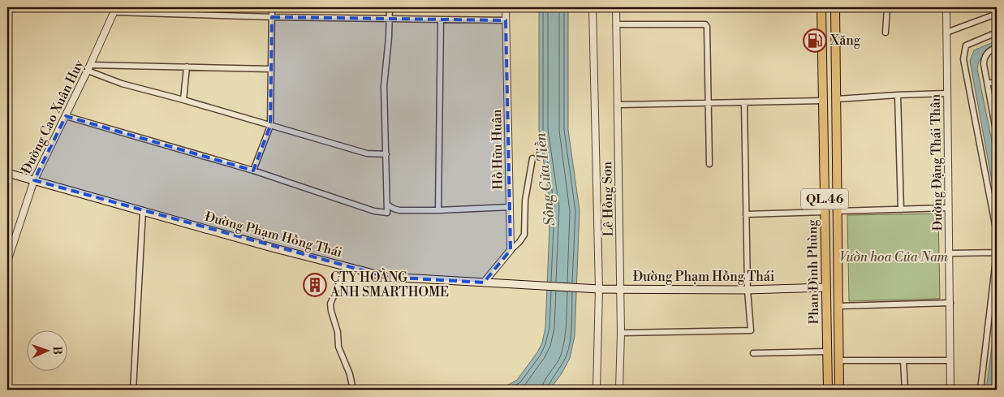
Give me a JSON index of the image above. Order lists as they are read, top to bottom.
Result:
{
  "streets": {
    "highway": ["QL.46", "Phan Đình Phùng"],
    "main road": ["Đường Phạm Hồng Thái"],
    "street": [
      "Đường Cao Xuân Huy",
      "Hồ Hữu Huân",
      "Đường Đặng Thái Thân",
      "Lê Hồng Sơn"
    ]
  },
  "crossings": [
    ["Đường Cao Xuân Huy", "Đường Phạm Hồng Thái"],
    ["Lê Hồng Sơn", "Đường Phạm Hồng Thái"],
    ["Đường Phạm Hồng Thái", "Phan Đình Phùng"]
  ],
  "water": ["Sông Cửa Tiền"],
  "parks": ["Vườn hoa Cửa Nam"],
  "places": {
    "fuel station": ["Xăng"],
    "building": ["CTY HOÀNG ANH SMARTHOME"]
  },
  "north": "right"
}
